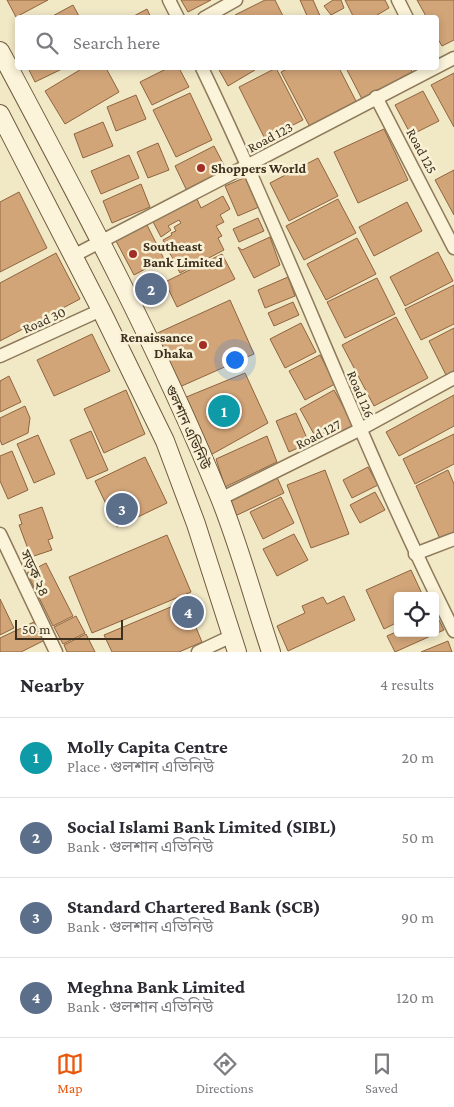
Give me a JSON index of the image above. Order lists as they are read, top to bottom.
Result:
{
  "streets": {
    "main road": ["গুলশান এভিনিউ"],
    "street": [
      "Road 123",
      "Road 125",
      "Road 30",
      "Road 126",
      "Road 127",
      "সড়ক ২৪"
    ]
  },
  "crossings": [
    ["Road 123", "Road 125"],
    ["Road 123", "Road 126"],
    ["Road 123", "গুলশান এভিনিউ"],
    ["Road 30", "গুলশান এভিনিউ"],
    ["Road 126", "Road 127"],
    ["গুলশান এভিনিউ", "Road 127"]
  ],
  "places": ["Shoppers World", "Southeast Bank Limited", "Renaissance Dhaka"],
  "scale_bar": "50 m",
  "page": {
    "search": "Search here",
    "pins": [
      "2",
      "1",
      "3",
      "4"
    ],
    "scale": "50 m",
    "heading": ["Nearby", "4 results"],
    "list": [
      {
        "mark": "1",
        "name": "Molly Capita Centre",
        "note": "Place · গুলশান এভিনিউ",
        "value": "20 m"
      },
      {
        "mark": "2",
        "name": "Social Islami Bank Limited (SIBL)",
        "note": "Bank · গুলশান এভিনিউ",
        "value": "50 m"
      },
      {
        "mark": "3",
        "name": "Standard Chartered Bank (SCB)",
        "note": "Bank · গুলশান এভিনিউ",
        "value": "90 m"
      },
      {
        "mark": "4",
        "name": "Meghna Bank Limited",
        "note": "Bank · গুলশান এভিনিউ",
        "value": "120 m"
      }
    ],
    "nav": ["Map", "Directions", "Saved"]
  }
}
